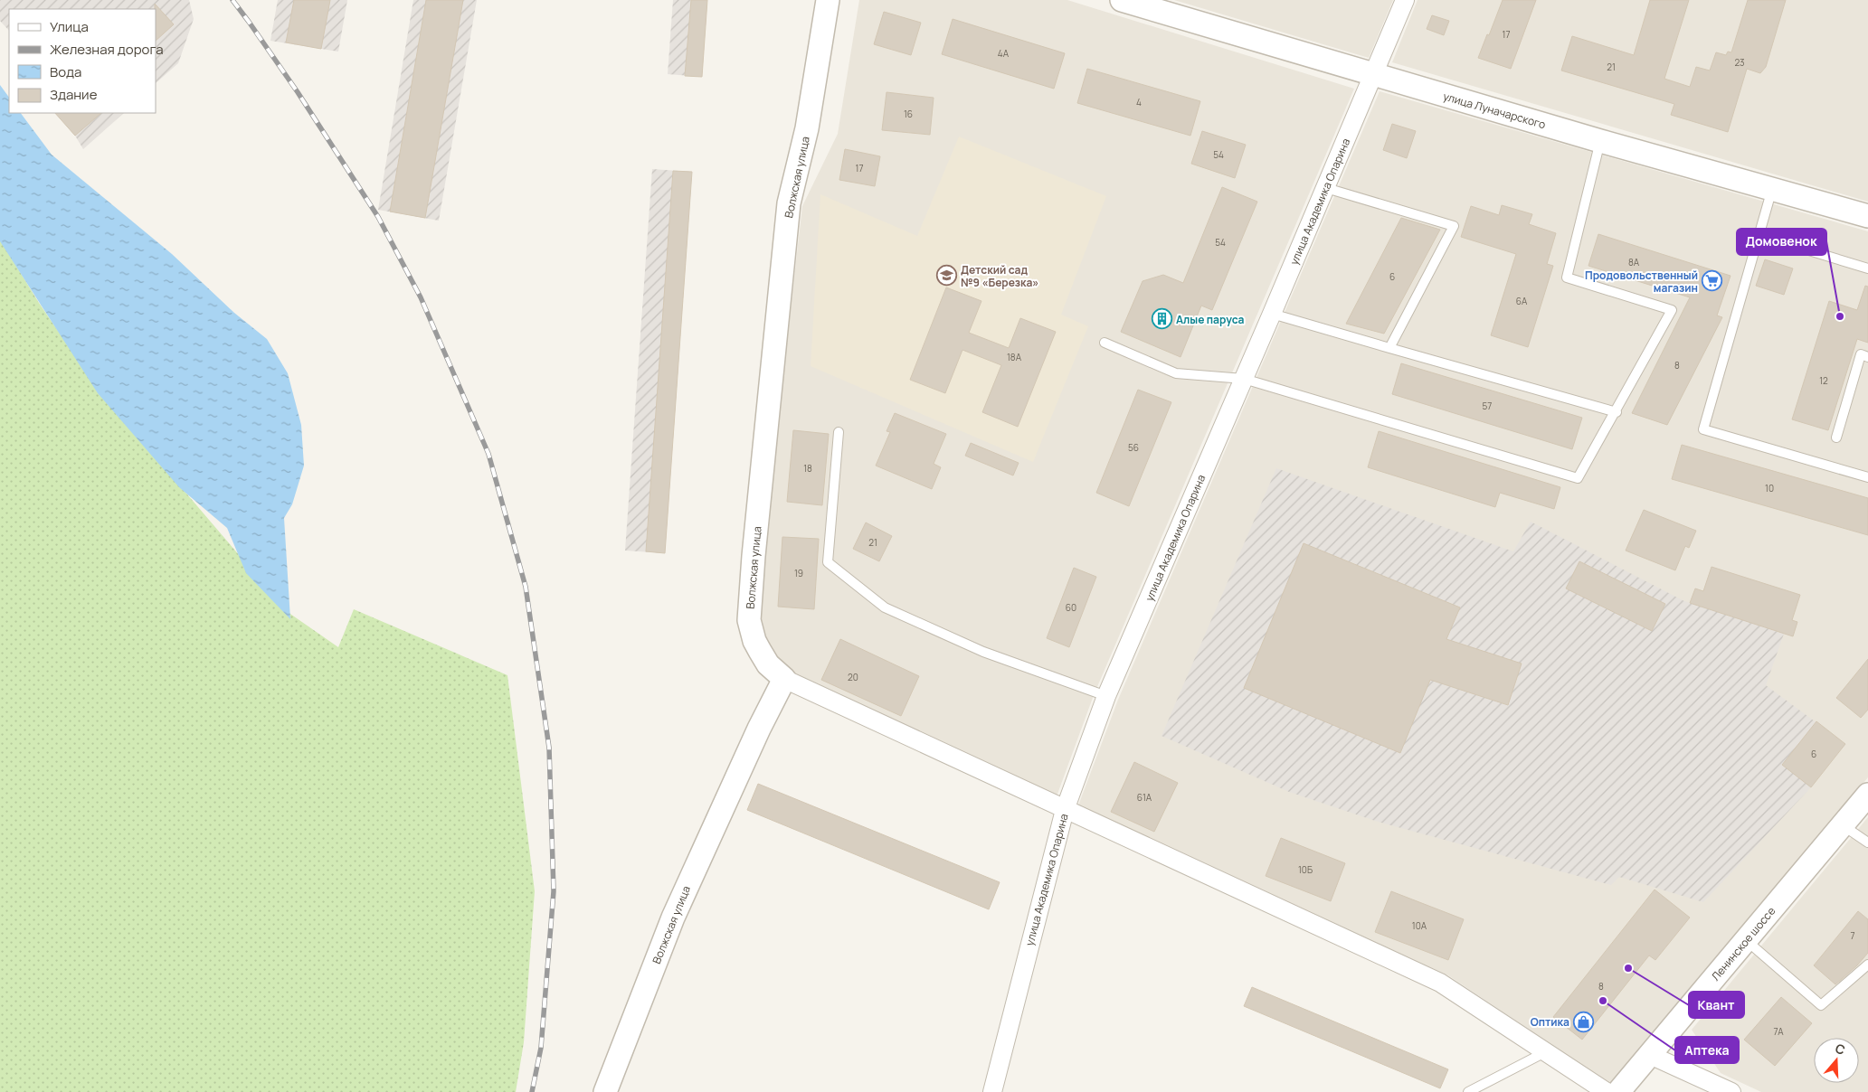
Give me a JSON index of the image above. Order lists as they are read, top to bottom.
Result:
{
  "streets": {
    "street": [
      "улица Луначарского",
      "Волжская улица",
      "улица Академика Опарина",
      "Ленинское шоссе"
    ]
  },
  "crossings": [
    ["улица Луначарского", "улица Академика Опарина"]
  ],
  "places": {
    "school or university": ["Детский сад №9 «Березка»"],
    "supermarket": ["Продовольственный магазин"],
    "other": ["Домовенок", "Квант", "Аптека"],
    "building": ["Алые паруса"],
    "shop": ["Оптика"]
  },
  "house_numbers": [
    "17",
    "4А",
    "23",
    "21",
    "4",
    "16",
    "54",
    "17",
    "54",
    "8А",
    "6",
    "6А",
    "18А",
    "8",
    "12",
    "57",
    "56",
    "18",
    "10",
    "21",
    "19",
    "60",
    "20",
    "6",
    "61А",
    "10Б",
    "10А",
    "7",
    "8",
    "7А"
  ],
  "legend": [
    "Улица",
    "Железная дорога",
    "Вода",
    "Здание"
  ],
  "north": "top"
}
